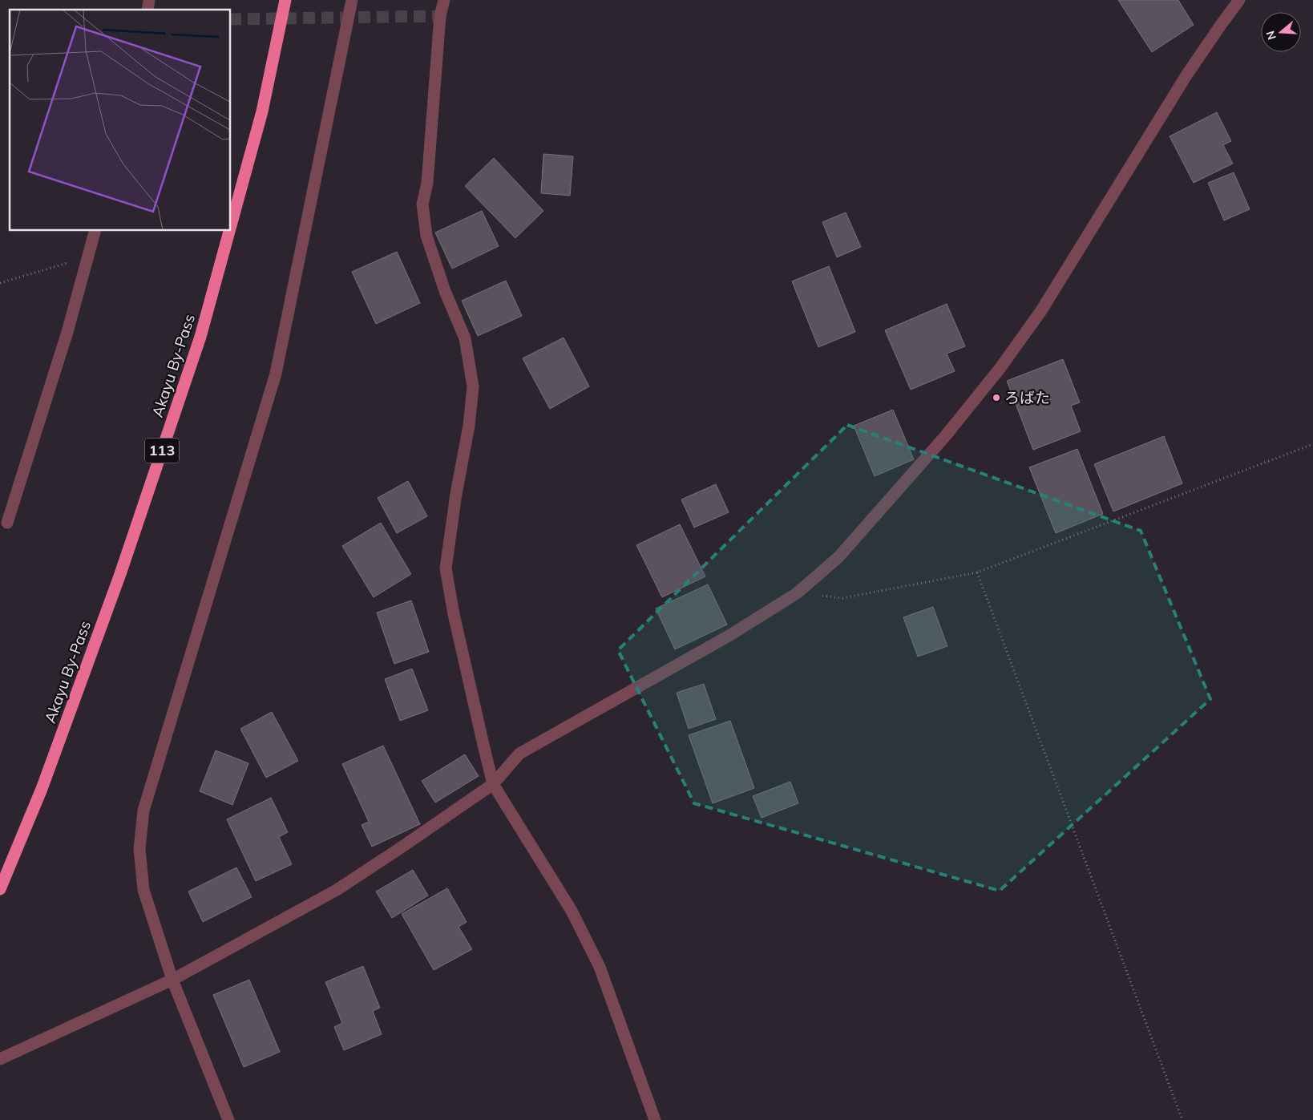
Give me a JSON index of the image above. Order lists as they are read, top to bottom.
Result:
{
  "streets": {
    "highway": ["Akayu By-Pass", "113"]
  },
  "places": ["ろばた"],
  "north": "left"
}
